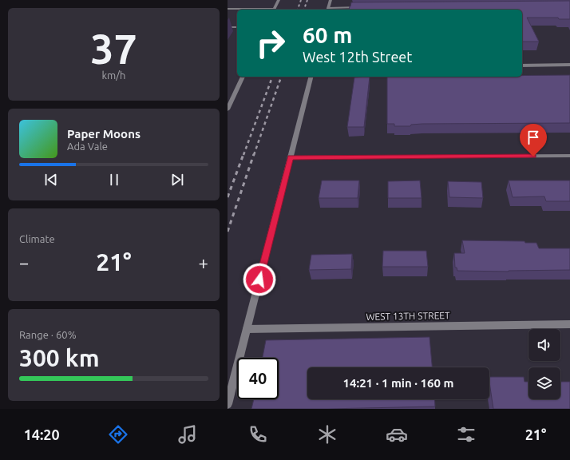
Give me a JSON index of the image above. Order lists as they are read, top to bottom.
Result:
{
  "streets": {
    "street": ["WEST 13TH STREET"]
  },
  "page": {
    "tile": [
      ["37", "km/h"],
      "Climate",
      ["Range · 60%", "300 km"]
    ],
    "turn": ["60 m", "West 12th Street"],
    "song": ["Paper Moons", "Ada Vale"],
    "heat": ["−", "21°", "+"],
    "limit": "40",
    "trip": "14:21 · 1 min · 160 m",
    "tabs": ["14:20", "21°"]
  }
}
